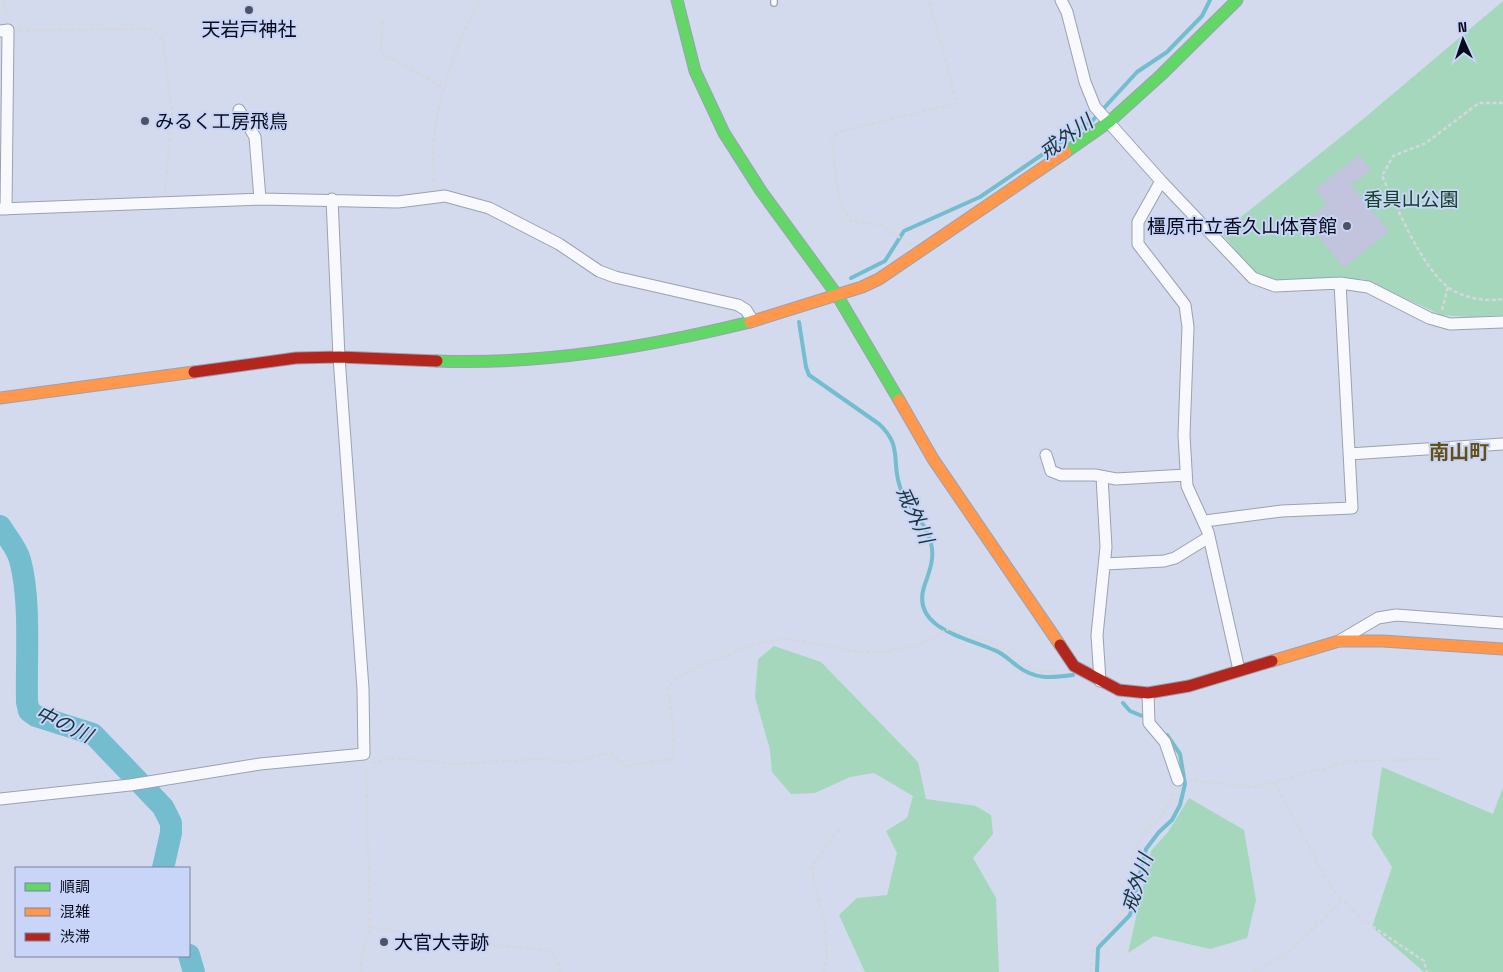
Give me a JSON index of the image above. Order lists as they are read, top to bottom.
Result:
{
  "districts": ["南山町"],
  "water": ["戒外川", "中の川"],
  "parks": ["香具山公園"],
  "places": [
    "天岩戸神社",
    "みるく工房飛鳥",
    "橿原市立香久山体育館",
    "大官大寺跡"
  ],
  "legend": ["順調", "混雑", "渋滞"],
  "north": "top"
}
